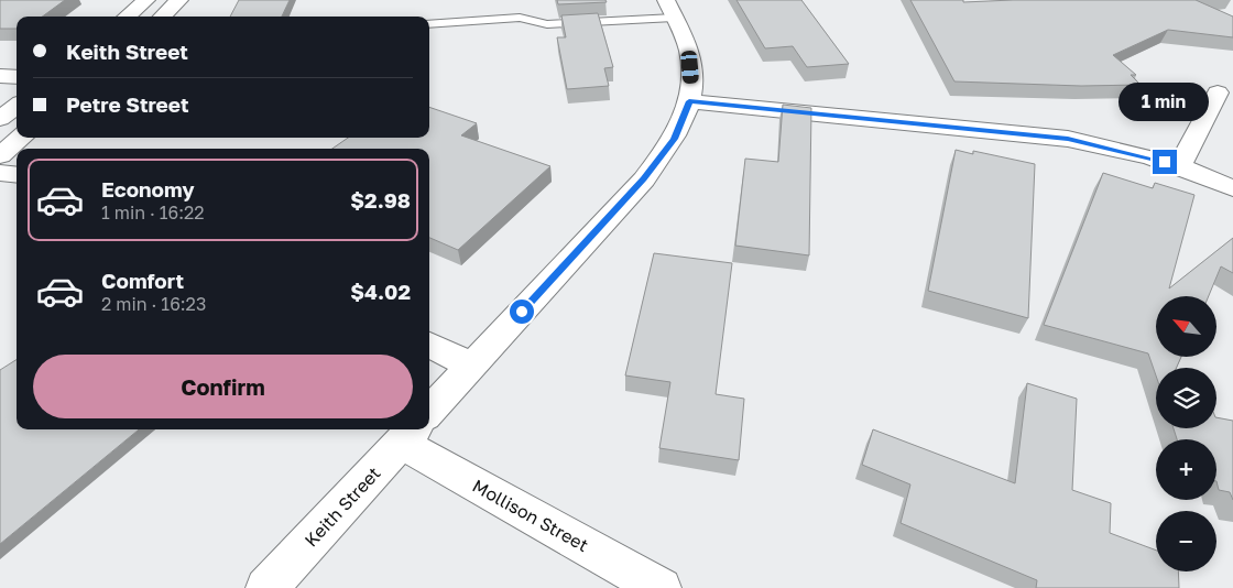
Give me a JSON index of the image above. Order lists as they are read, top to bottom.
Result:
{
  "streets": {
    "street": ["Keith Street", "Mollison Street"]
  },
  "north": "top left",
  "page": {
    "banner": ["Keith Street", "Petre Street"],
    "bubble": "1 min",
    "list": [
      {
        "name": "Economy",
        "note": "1 min · 16:22",
        "value": "$2.98"
      },
      {
        "name": "Comfort",
        "note": "2 min · 16:23",
        "value": "$4.02"
      }
    ],
    "map_buttons": ["+", "−"],
    "buttons": "Confirm"
  }
}
